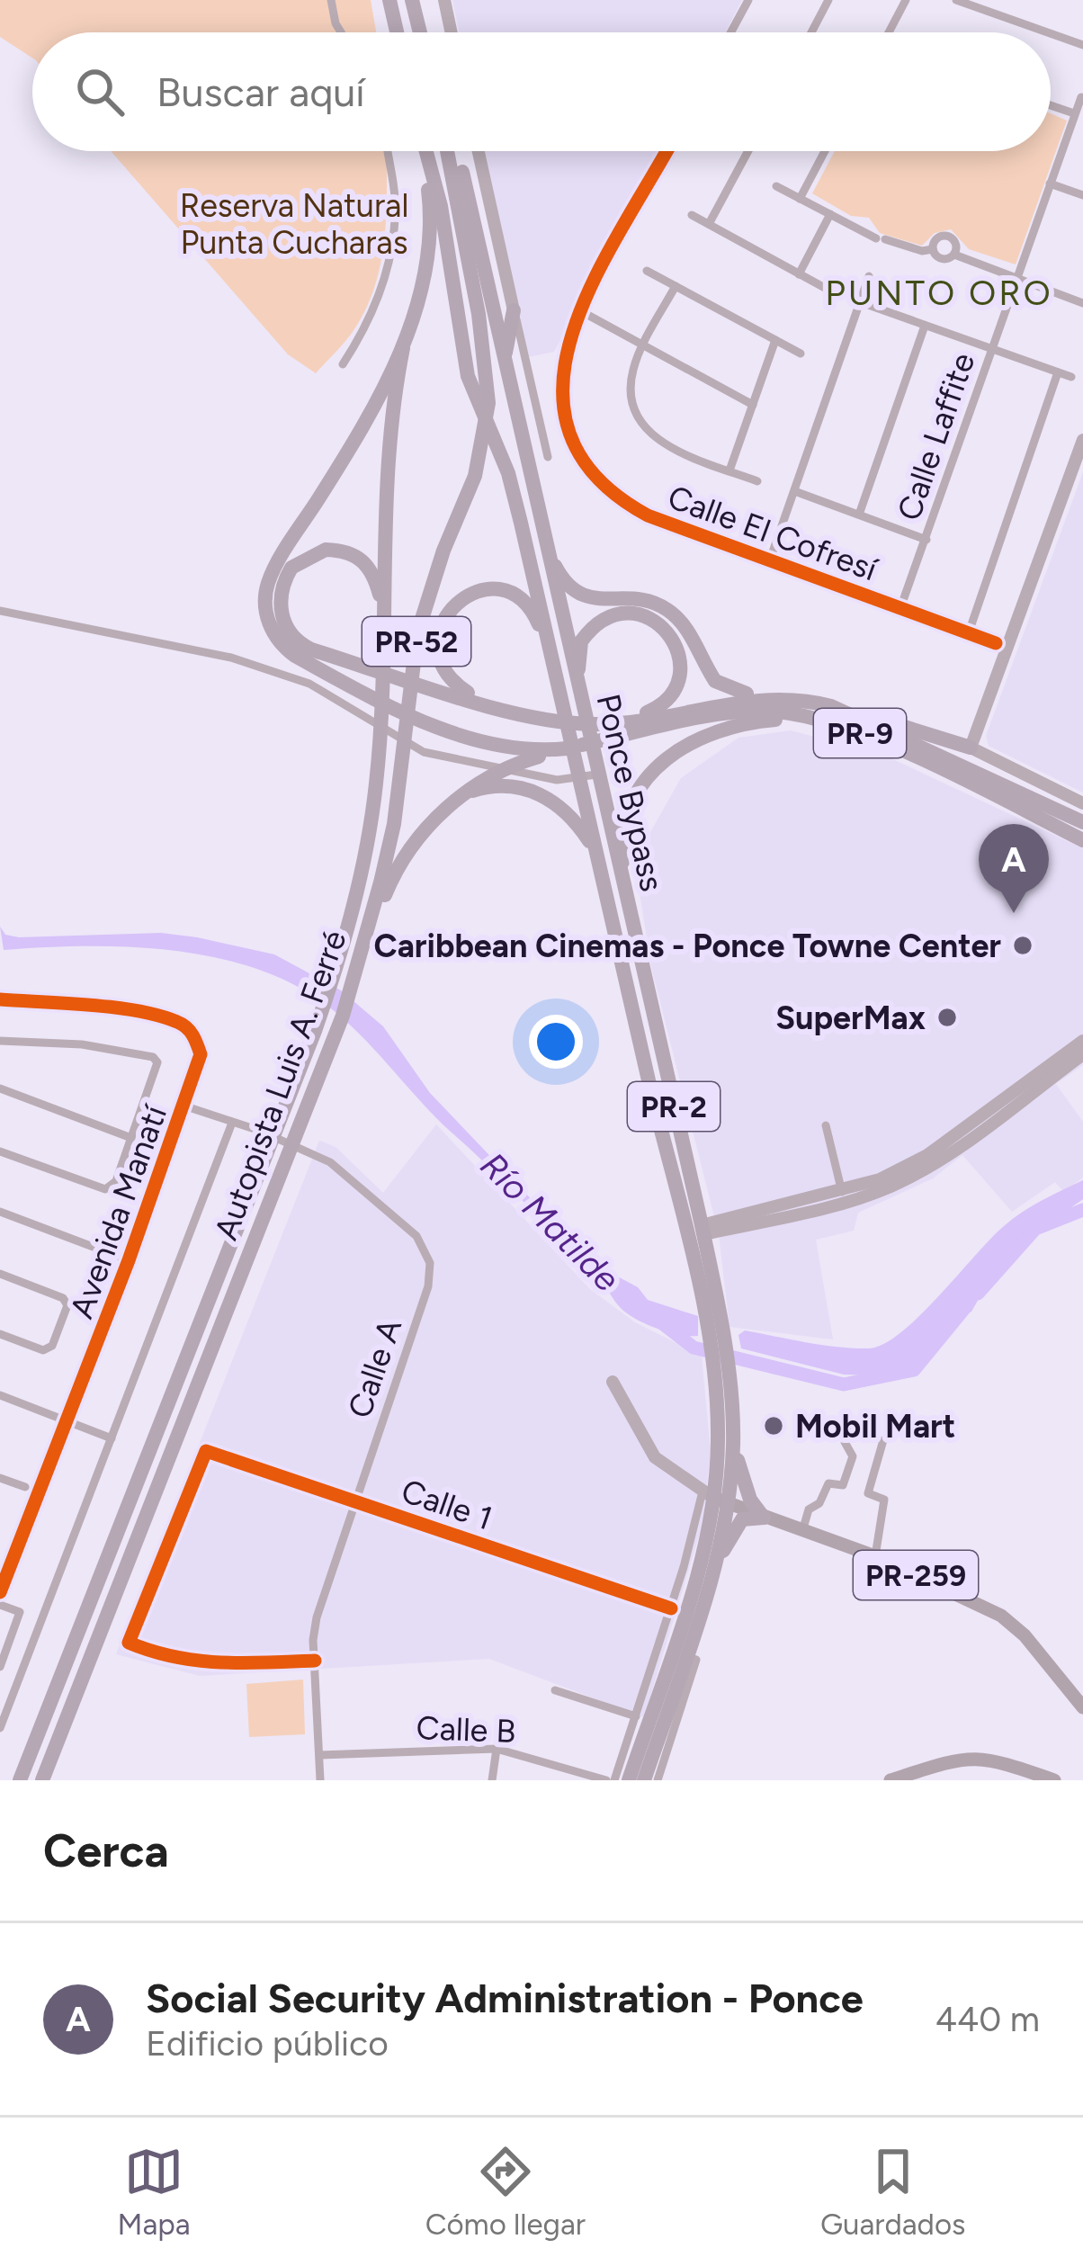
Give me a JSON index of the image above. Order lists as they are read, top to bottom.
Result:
{
  "streets": {
    "highway": [
      "PR-52",
      "PR-9",
      "Ponce Bypass",
      "Autopista Luis A. Ferré",
      "PR-2"
    ],
    "main road": ["PR-259"],
    "street": [
      "Calle Laffite",
      "Calle El Cofresí",
      "Avenida Manatí",
      "Calle A",
      "Calle 1",
      "Calle B"
    ]
  },
  "crossings": [
    ["Calle Laffite", "Calle El Cofresí"],
    ["Ponce Bypass", "PR-259"],
    ["Avenida Manatí", "Calle A"],
    ["Calle A", "Calle 1"],
    ["Calle A", "Calle B"]
  ],
  "districts": ["PUNTO ORO"],
  "water": ["Río Matilde"],
  "parks": ["Reserva Natural Punta Cucharas"],
  "places": ["Caribbean Cinemas - Ponce Towne Center", "SuperMax", "Mobil Mart"],
  "page": {
    "search": "Buscar aquí",
    "pins": "A",
    "heading": "Cerca",
    "list": [
      {
        "mark": "A",
        "name": "Social Security Administration - Ponce",
        "note": "Edificio público",
        "value": "440 m"
      }
    ],
    "nav": ["Mapa", "Cómo llegar", "Guardados"]
  }
}
